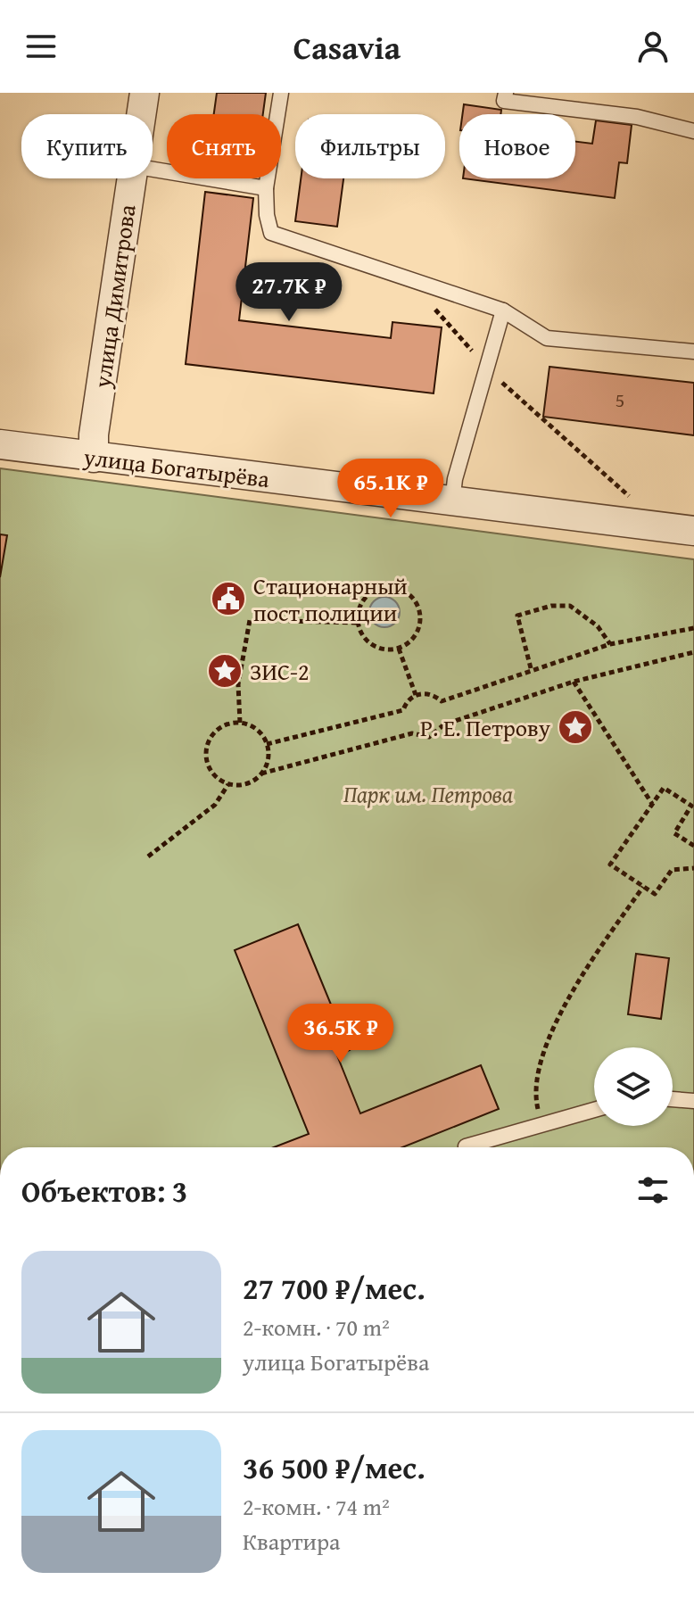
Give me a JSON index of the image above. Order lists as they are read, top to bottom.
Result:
{
  "streets": {
    "street": ["улица Димитрова", "улица Богатырёва"]
  },
  "crossings": [
    ["улица Димитрова", "улица Богатырёва"]
  ],
  "parks": ["Парк им. Петрова"],
  "places": {
    "public building": ["Стационарный пост полиции"],
    "place": ["ЗИС-2", "Р. Е. Петрову"]
  },
  "house_numbers": ["5"],
  "page": {
    "header": "Casavia",
    "chip": [
      "Купить",
      "Снять",
      "Фильтры",
      "Новое"
    ],
    "price": ["27.7K ₽", "65.1K ₽", "36.5K ₽"],
    "heading": "Объектов: 3",
    "list": [
      {
        "name": "27 700 ₽/мес.",
        "note": "2-комн. · 70 m² · улица Богатырёва"
      },
      {
        "name": "36 500 ₽/мес.",
        "note": "2-комн. · 74 m² · Квартира"
      }
    ]
  }
}
